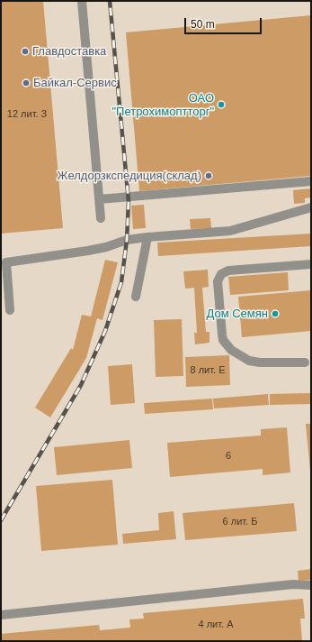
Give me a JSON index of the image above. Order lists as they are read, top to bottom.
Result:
{
  "places": [
    "Главдоставка",
    "Байкал-Сервис",
    "ОАО \"Петрохимоптторг\"",
    "Желдорзкспедиция(склад)",
    "Дом Семян"
  ],
  "house_numbers": [
    "12 лит. З",
    "8 лит. Е",
    "6",
    "6 лит. Б",
    "4 лит. А"
  ],
  "scale_bar": "50 m"
}
